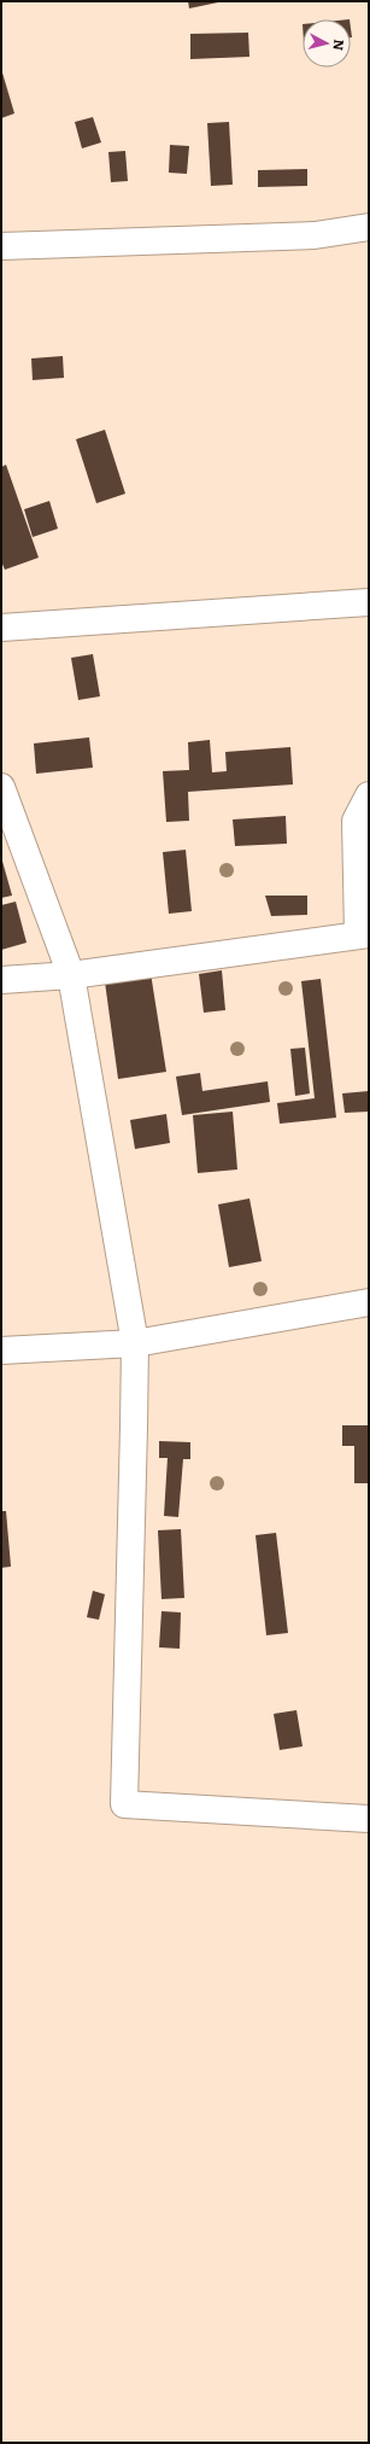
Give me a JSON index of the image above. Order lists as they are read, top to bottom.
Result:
{
  "north": "right"
}
